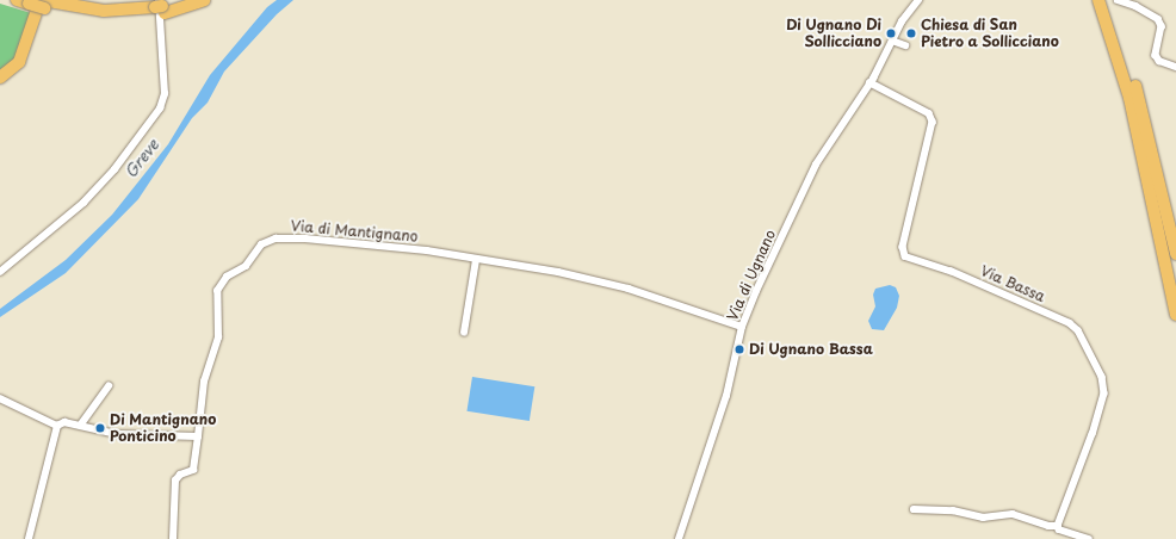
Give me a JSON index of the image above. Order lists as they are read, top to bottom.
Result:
{
  "streets": {
    "street": ["Via di Mantignano", "Via di Ugnano", "Via Bassa"]
  },
  "crossings": [
    ["Via di Mantignano", "Via di Ugnano"],
    ["Via di Ugnano", "Via Bassa"]
  ],
  "water": ["Greve"],
  "places": [
    "Di Ugnano Di Sollicciano",
    "Chiesa di San Pietro a Sollicciano",
    "Di Ugnano Bassa",
    "Di Mantignano Ponticino"
  ]
}
